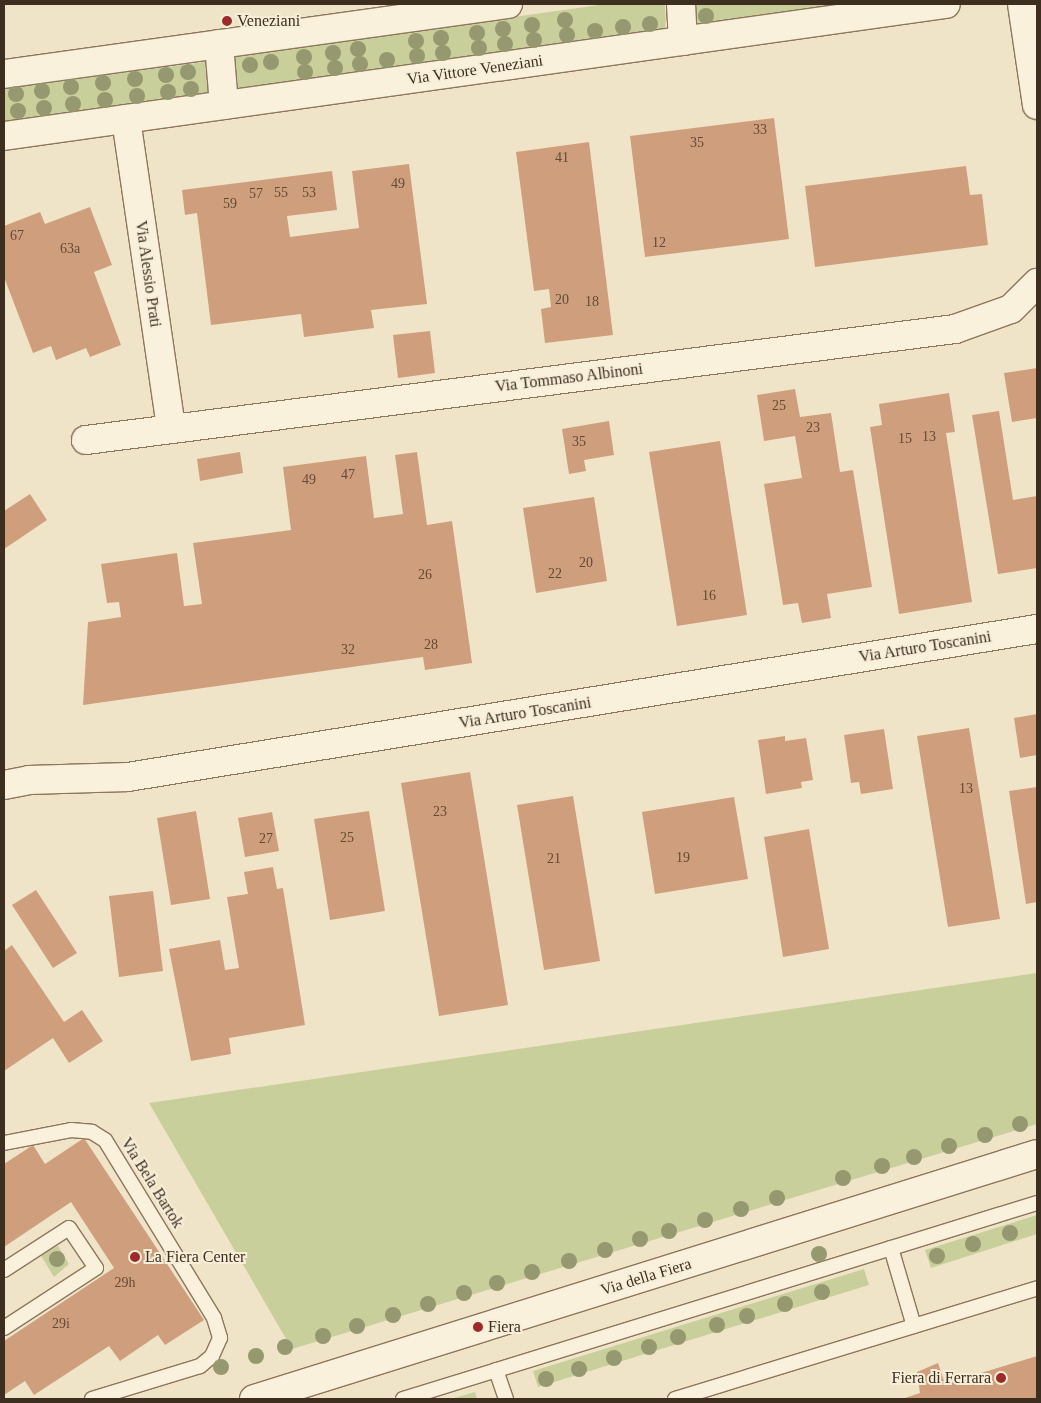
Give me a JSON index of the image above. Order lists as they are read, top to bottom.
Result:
{
  "streets": {
    "street": [
      "Via Vittore Veneziani",
      "Via Alessio Prati",
      "Via Tommaso Albinoni",
      "Via Arturo Toscanini",
      "Via della Fiera"
    ],
    "lane": ["Via Bela Bartok"]
  },
  "crossings": [
    ["Via Vittore Veneziani", "Via Alessio Prati"],
    ["Via Alessio Prati", "Via Tommaso Albinoni"]
  ],
  "places": [
    "Veneziani",
    "La Fiera Center",
    "Fiera",
    "Fiera di Ferrara"
  ],
  "house_numbers": [
    "33",
    "35",
    "41",
    "49",
    "55",
    "53",
    "57",
    "59",
    "67",
    "12",
    "63a",
    "20",
    "18",
    "25",
    "23",
    "13",
    "15",
    "35",
    "47",
    "49",
    "20",
    "22",
    "26",
    "16",
    "28",
    "32",
    "13",
    "23",
    "25",
    "27",
    "19",
    "21",
    "29h",
    "29i"
  ]
}
